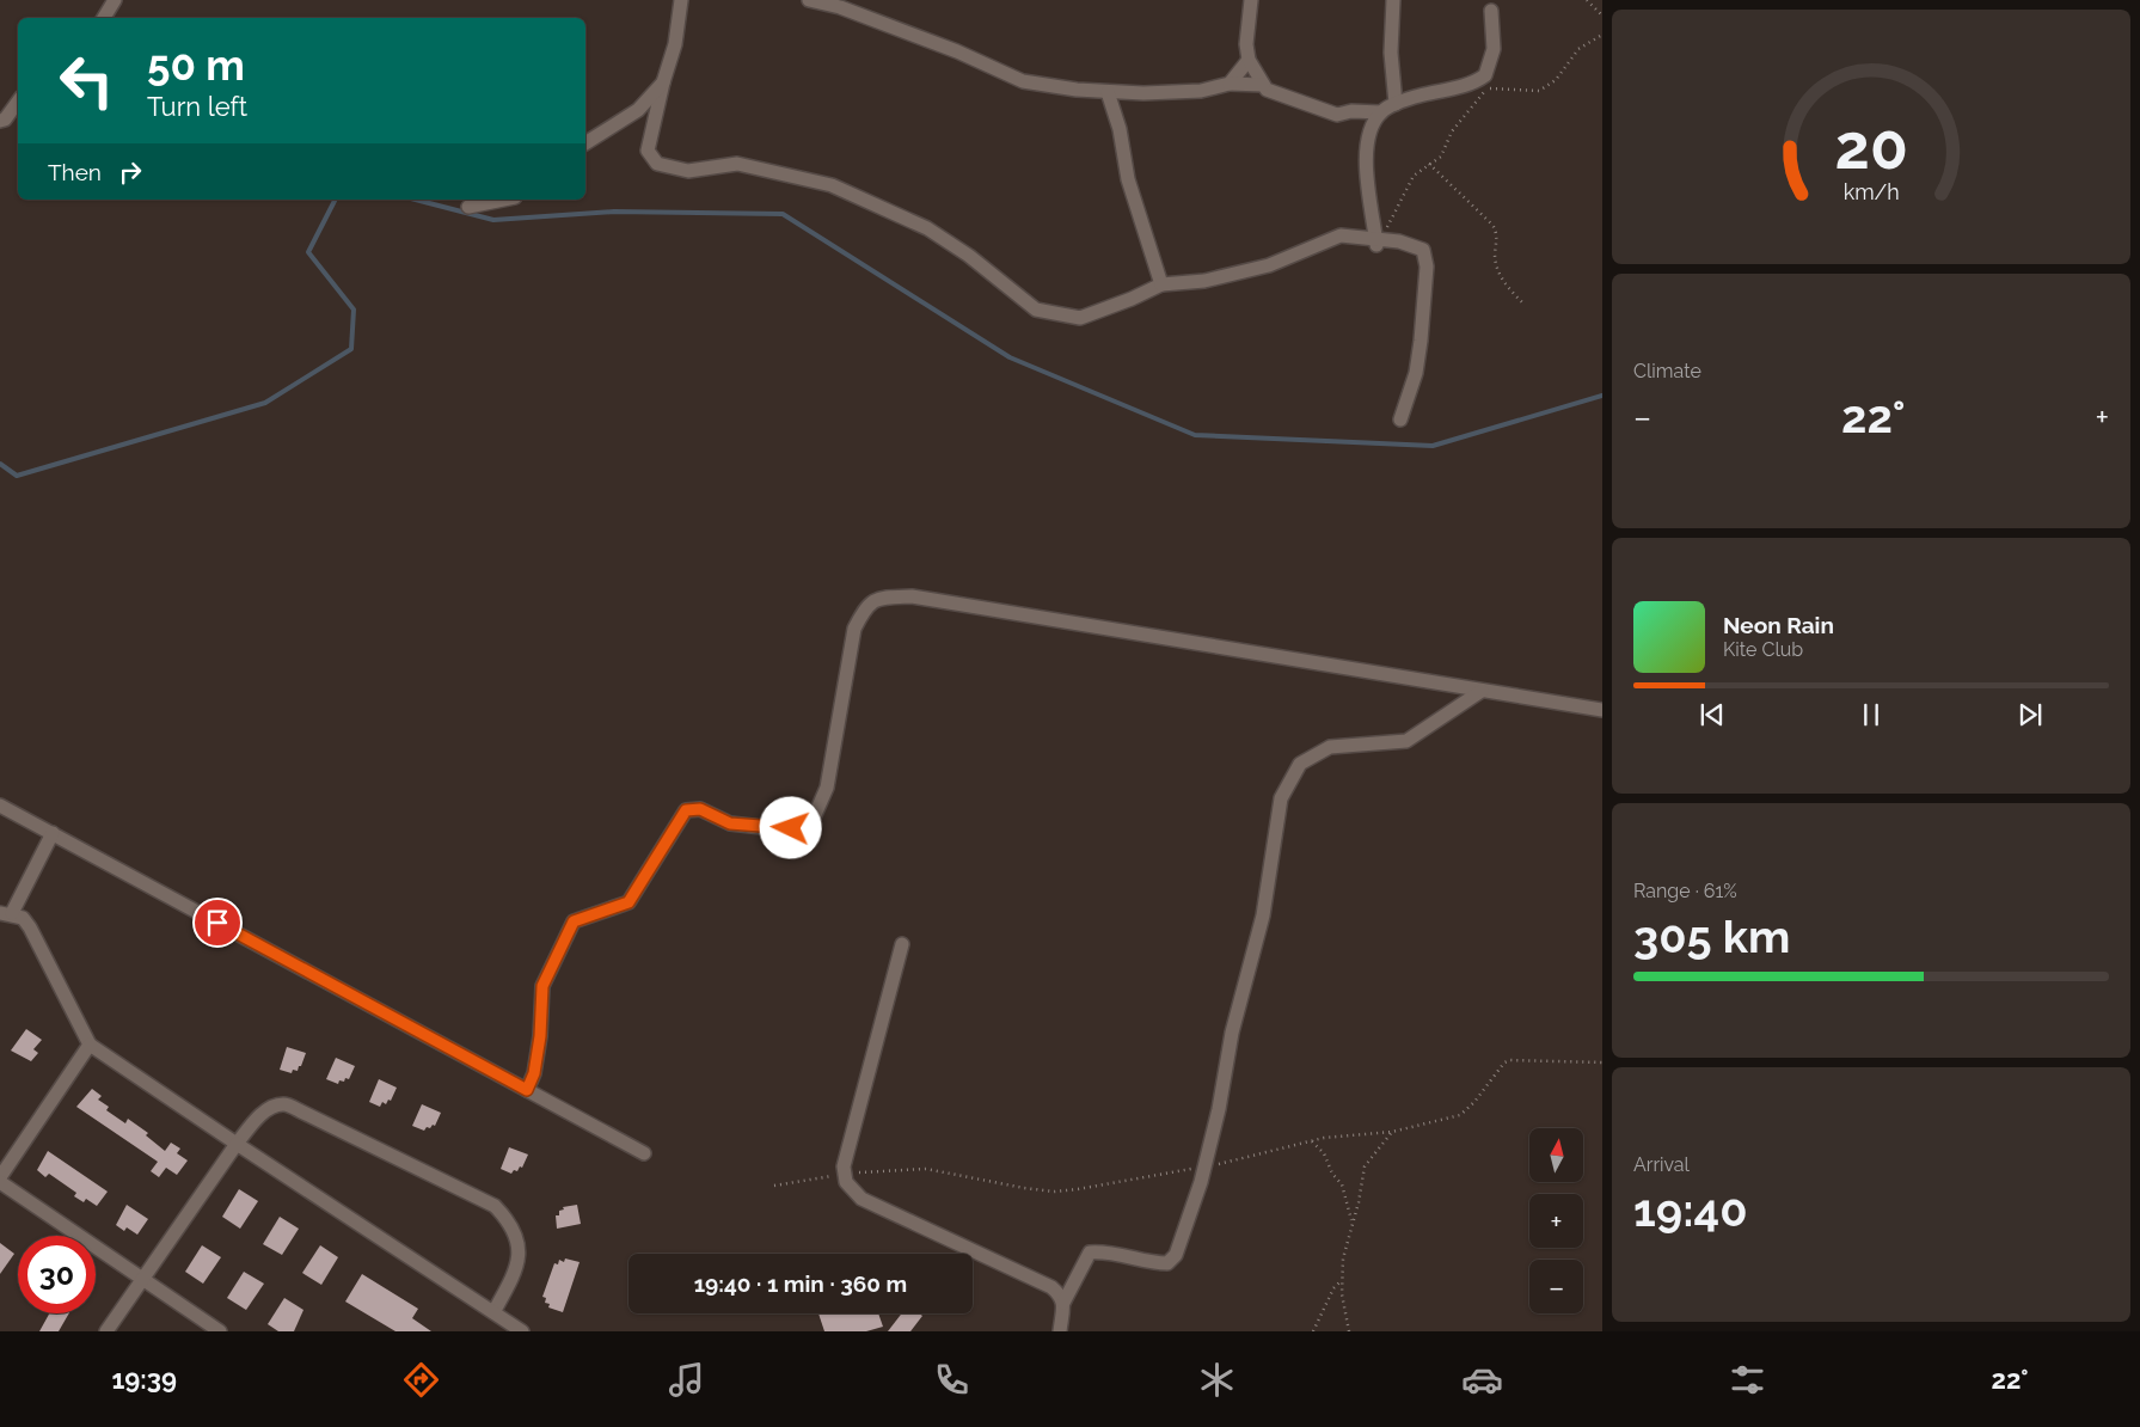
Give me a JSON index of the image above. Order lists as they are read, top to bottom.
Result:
{
  "north": "top",
  "page": {
    "turn": ["50 m", "Turn left"],
    "then": "Then",
    "tile": [
      "Climate",
      ["Range · 61%", "305 km"],
      ["Arrival", "19:40"]
    ],
    "heat": ["−", "22°", "+"],
    "song": ["Neon Rain", "Kite Club"],
    "map_buttons": ["+", "−"],
    "limit": "30",
    "trip": "19:40 · 1 min · 360 m",
    "tabs": ["19:39", "22°"],
    "gauge": ["20", "km/h"]
  }
}
